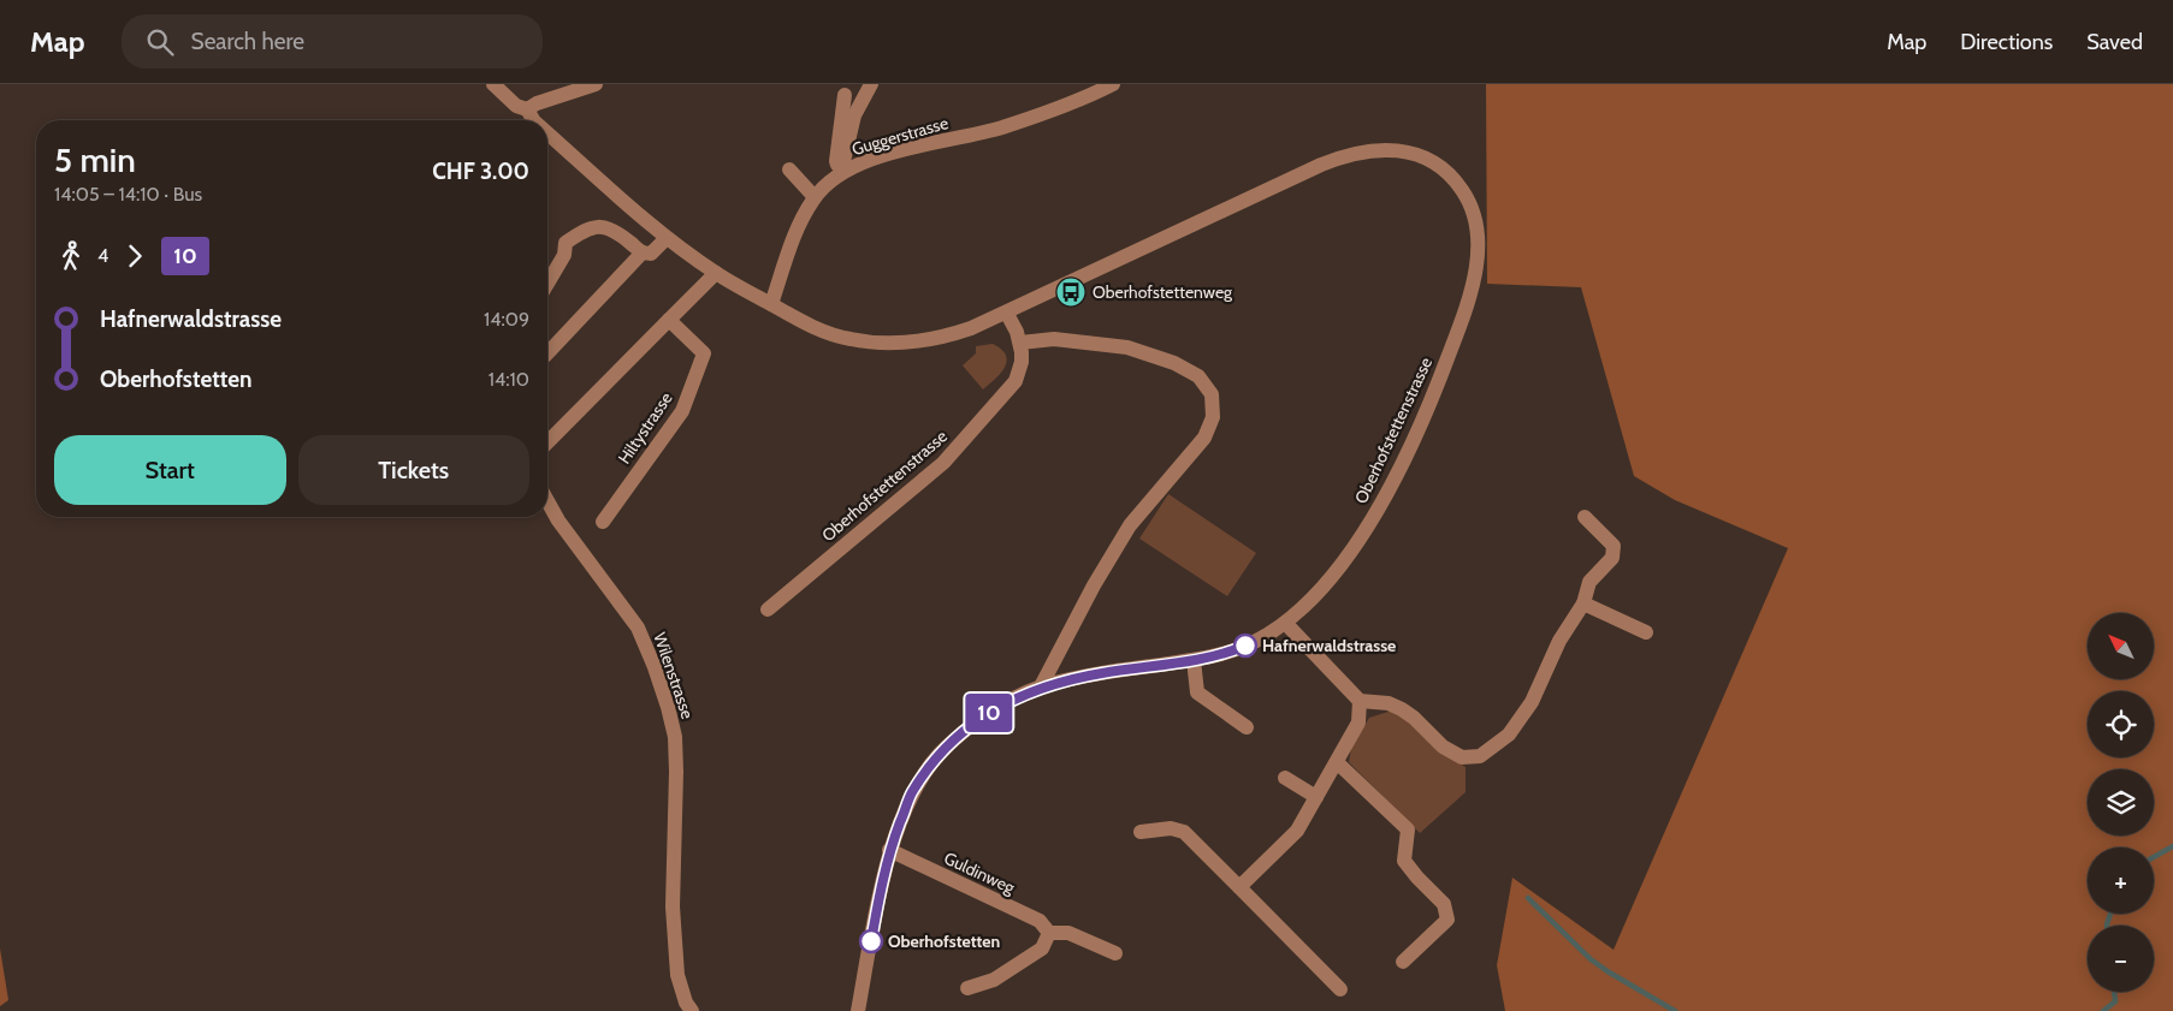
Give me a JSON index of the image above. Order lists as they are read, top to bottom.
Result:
{
  "streets": {
    "street": [
      "Guggerstrasse",
      "Hiltystrasse",
      "Oberhofstettenstrasse",
      "Wilenstrasse",
      "Guldinweg"
    ]
  },
  "crossings": [
    ["Guggerstrasse", "Oberhofstettenstrasse"],
    ["Oberhofstettenstrasse", "Guldinweg"]
  ],
  "places": {
    "bus stop": ["Oberhofstettenweg"],
    "other": ["Hafnerwaldstrasse", "Oberhofstetten"]
  },
  "lines": ["bus line 10"],
  "north": "top left",
  "page": {
    "header": "Map",
    "search": "Search here",
    "nav": ["Map", "Directions", "Saved"],
    "on_map": "10",
    "heading": ["5 min", "14:05 – 14:10 · Bus", "CHF 3.00"],
    "legs": ["4", "10"],
    "list": [
      {
        "name": "Hafnerwaldstrasse",
        "value": "14:09"
      },
      {
        "name": "Oberhofstetten",
        "value": "14:10"
      }
    ],
    "buttons": ["Start", "Tickets"],
    "map_buttons": ["+", "−"]
  }
}
